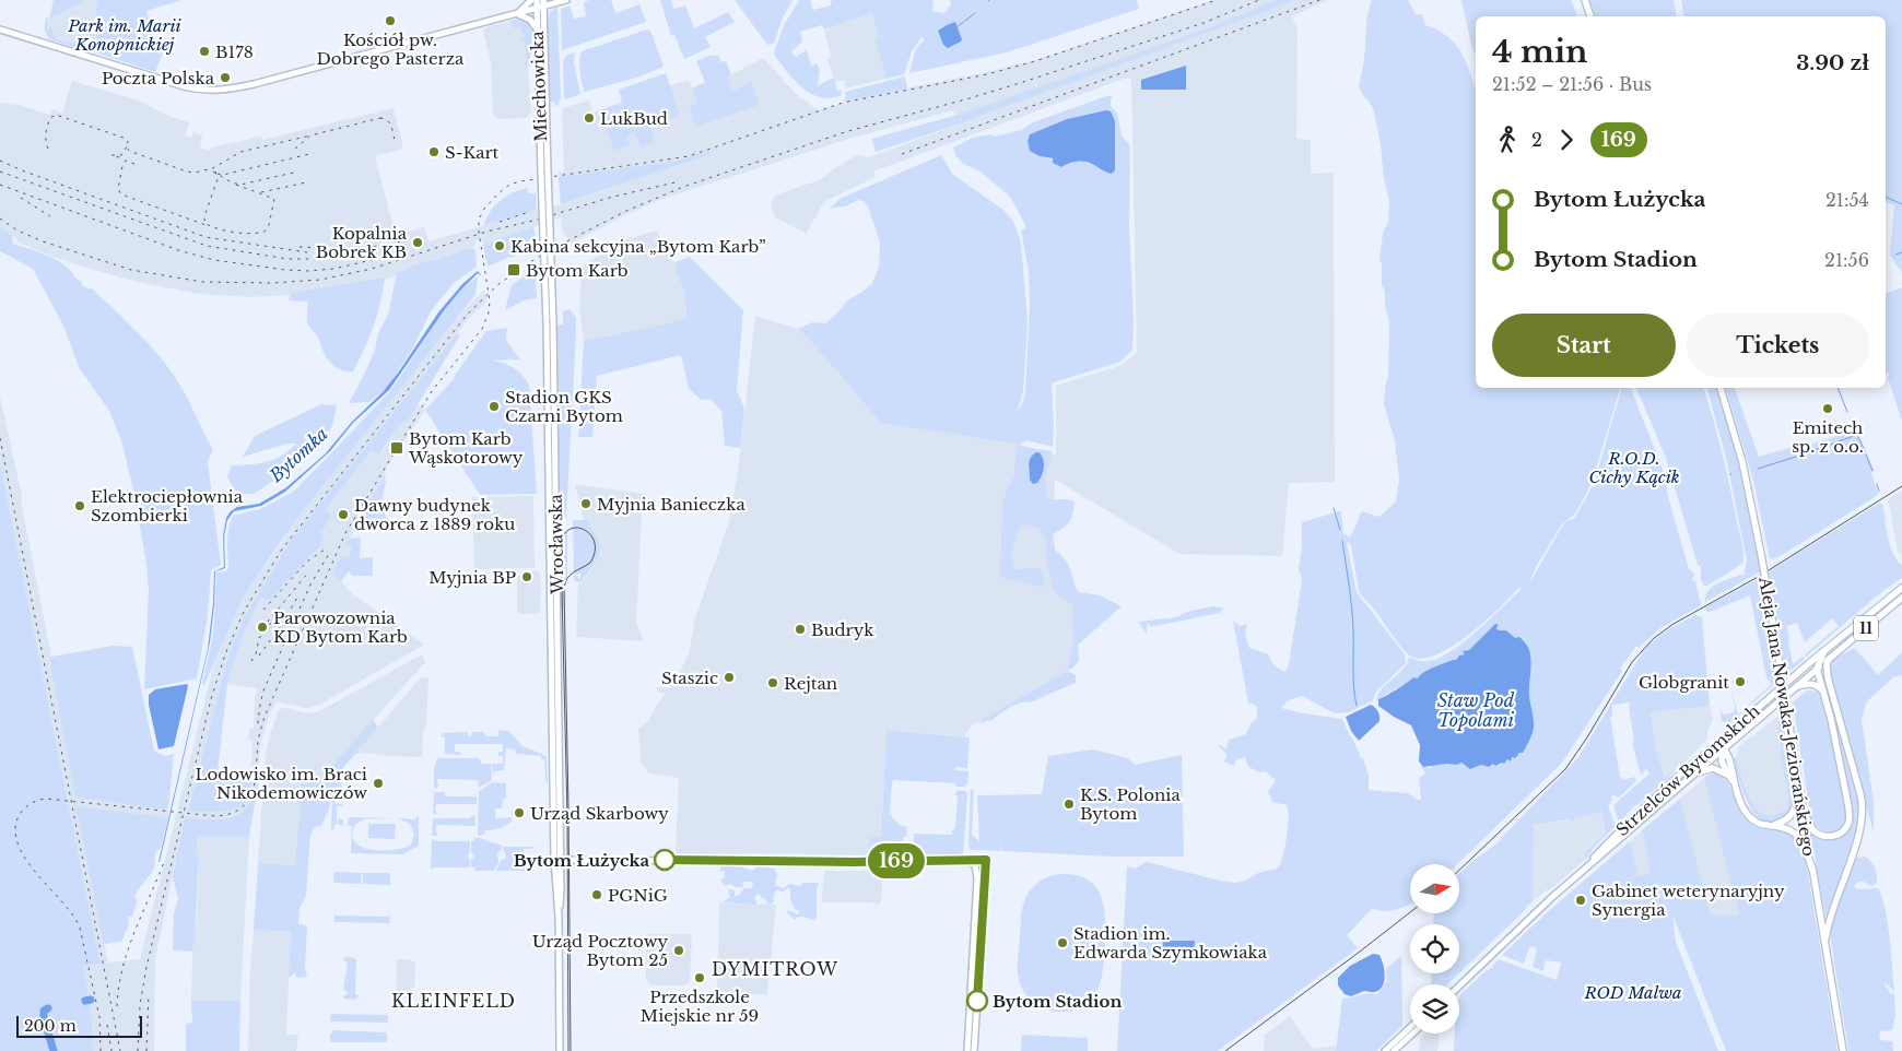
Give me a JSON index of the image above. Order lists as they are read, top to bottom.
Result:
{
  "streets": {
    "main road": [
      "Miechowicka",
      "Wrocławska",
      "11",
      "Aleja Jana Nowaka-Jeziorańskiego",
      "Strzelców Bytomskich"
    ]
  },
  "crossings": [
    ["Miechowicka", "Wrocławska"]
  ],
  "districts": ["DYMITROW", "KLEINFELD"],
  "water": ["Bytomka", "Staw Pod Topolami"],
  "parks": ["Park im. Marii Konopnickiej", "R.O.D. Cichy Kącik", "ROD Malwa"],
  "places": {
    "other": [
      "Kościół pw. Dobrego Pasterza",
      "B178",
      "Poczta Polska",
      "LukBud",
      "S-Kart",
      "Kopalnia Bobrek KB",
      "Kabina sekcyjna „Bytom Karb”",
      "Stadion GKS Czarni Bytom",
      "Emitech sp. z o.o.",
      "Myjnia Banieczka",
      "Elektrociepłownia Szombierki",
      "Dawny budynek dworca z 1889 roku",
      "Myjnia BP",
      "Parowozownia KD Bytom Karb",
      "Budryk",
      "Staszic",
      "Globgranit",
      "Rejtan",
      "Lodowisko im. Braci Nikodemowiczów",
      "K.S. Polonia Bytom",
      "Urząd Skarbowy",
      "Bytom Łużycka",
      "PGNiG",
      "Gabinet weterynaryjny Synergia",
      "Stadion im. Edwarda Szymkowiaka",
      "Urząd Pocztowy Bytom 25",
      "Przedszkole Miejskie nr 59",
      "Bytom Stadion"
    ],
    "transit": ["Bytom Karb", "Bytom Karb Wąskotorowy"]
  },
  "lines": ["bus line 169"],
  "scale_bar": "200 m",
  "north": "right",
  "page": {
    "on_map": "169",
    "heading": ["4 min", "21:52 – 21:56 · Bus", "3.90 zł"],
    "legs": ["2", "169"],
    "list": [
      {
        "name": "Bytom Łużycka",
        "value": "21:54"
      },
      {
        "name": "Bytom Stadion",
        "value": "21:56"
      }
    ],
    "buttons": ["Start", "Tickets"],
    "scale": "200 m"
  }
}
